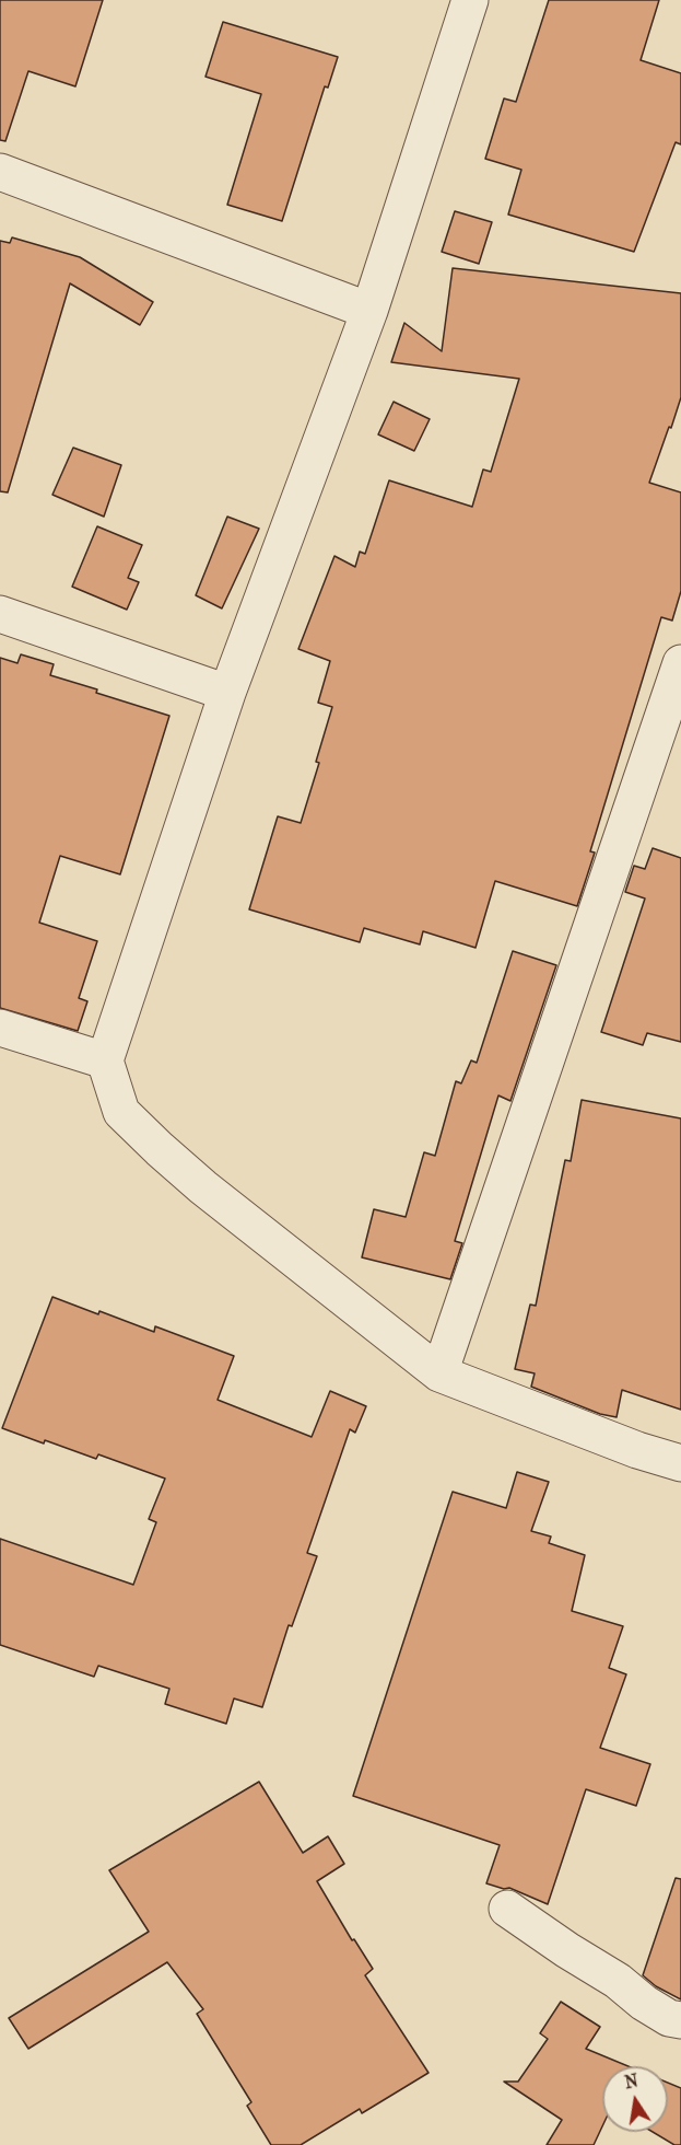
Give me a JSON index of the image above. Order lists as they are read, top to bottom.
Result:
{
  "north": "top"
}
